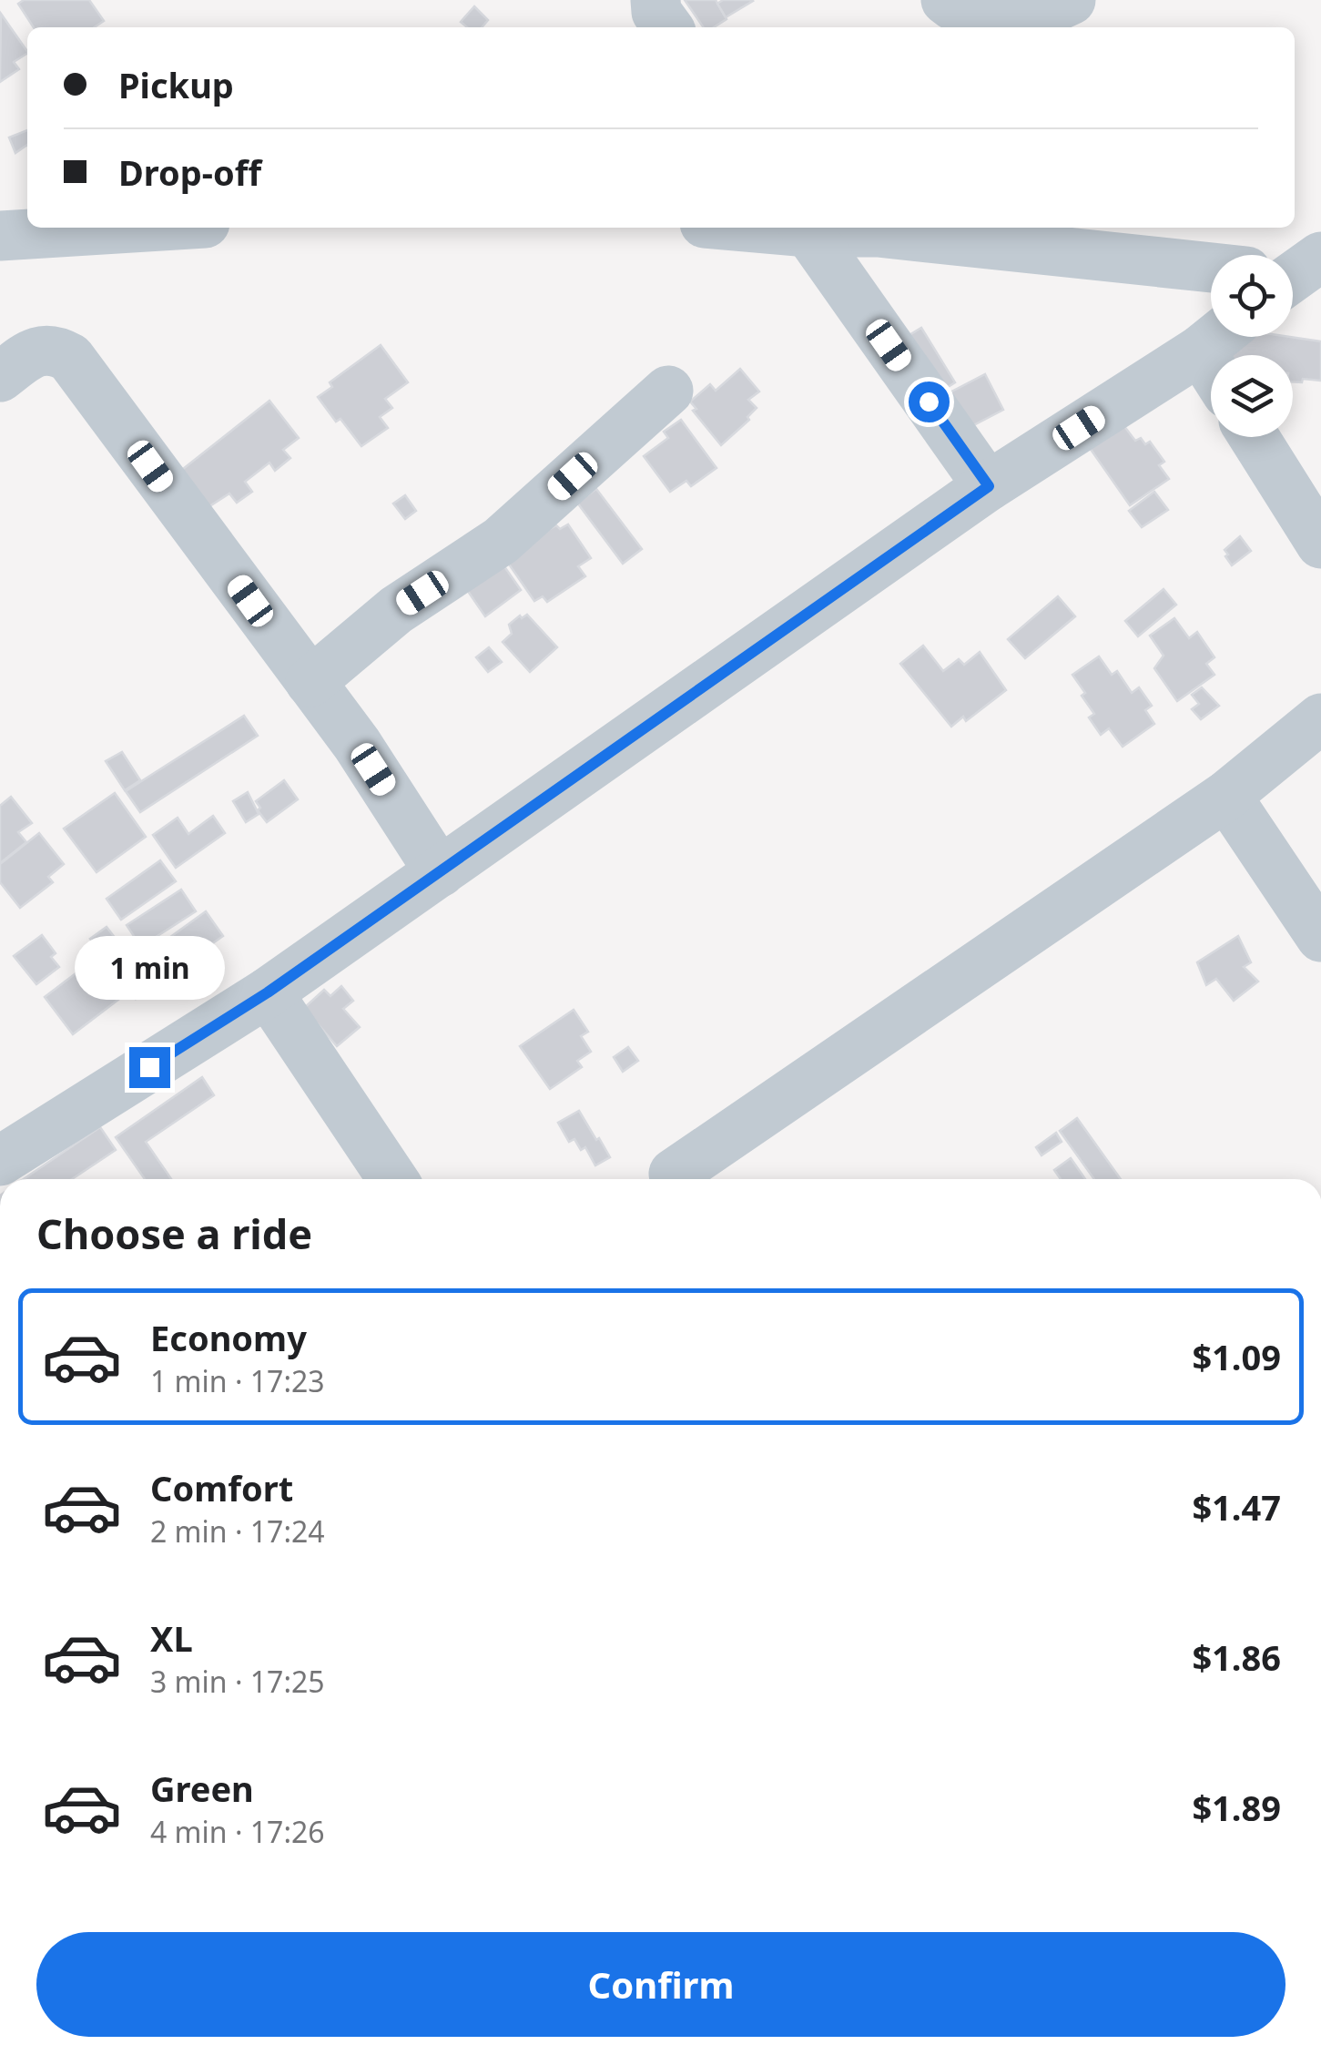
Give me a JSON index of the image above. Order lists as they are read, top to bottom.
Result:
{
  "page": {
    "banner": ["Pickup", "Drop-off"],
    "bubble": "1 min",
    "heading": "Choose a ride",
    "list": [
      {
        "name": "Economy",
        "note": "1 min · 17:23",
        "value": "$1.09"
      },
      {
        "name": "Comfort",
        "note": "2 min · 17:24",
        "value": "$1.47"
      },
      {
        "name": "XL",
        "note": "3 min · 17:25",
        "value": "$1.86"
      },
      {
        "name": "Green",
        "note": "4 min · 17:26",
        "value": "$1.89"
      }
    ],
    "buttons": "Confirm"
  }
}
